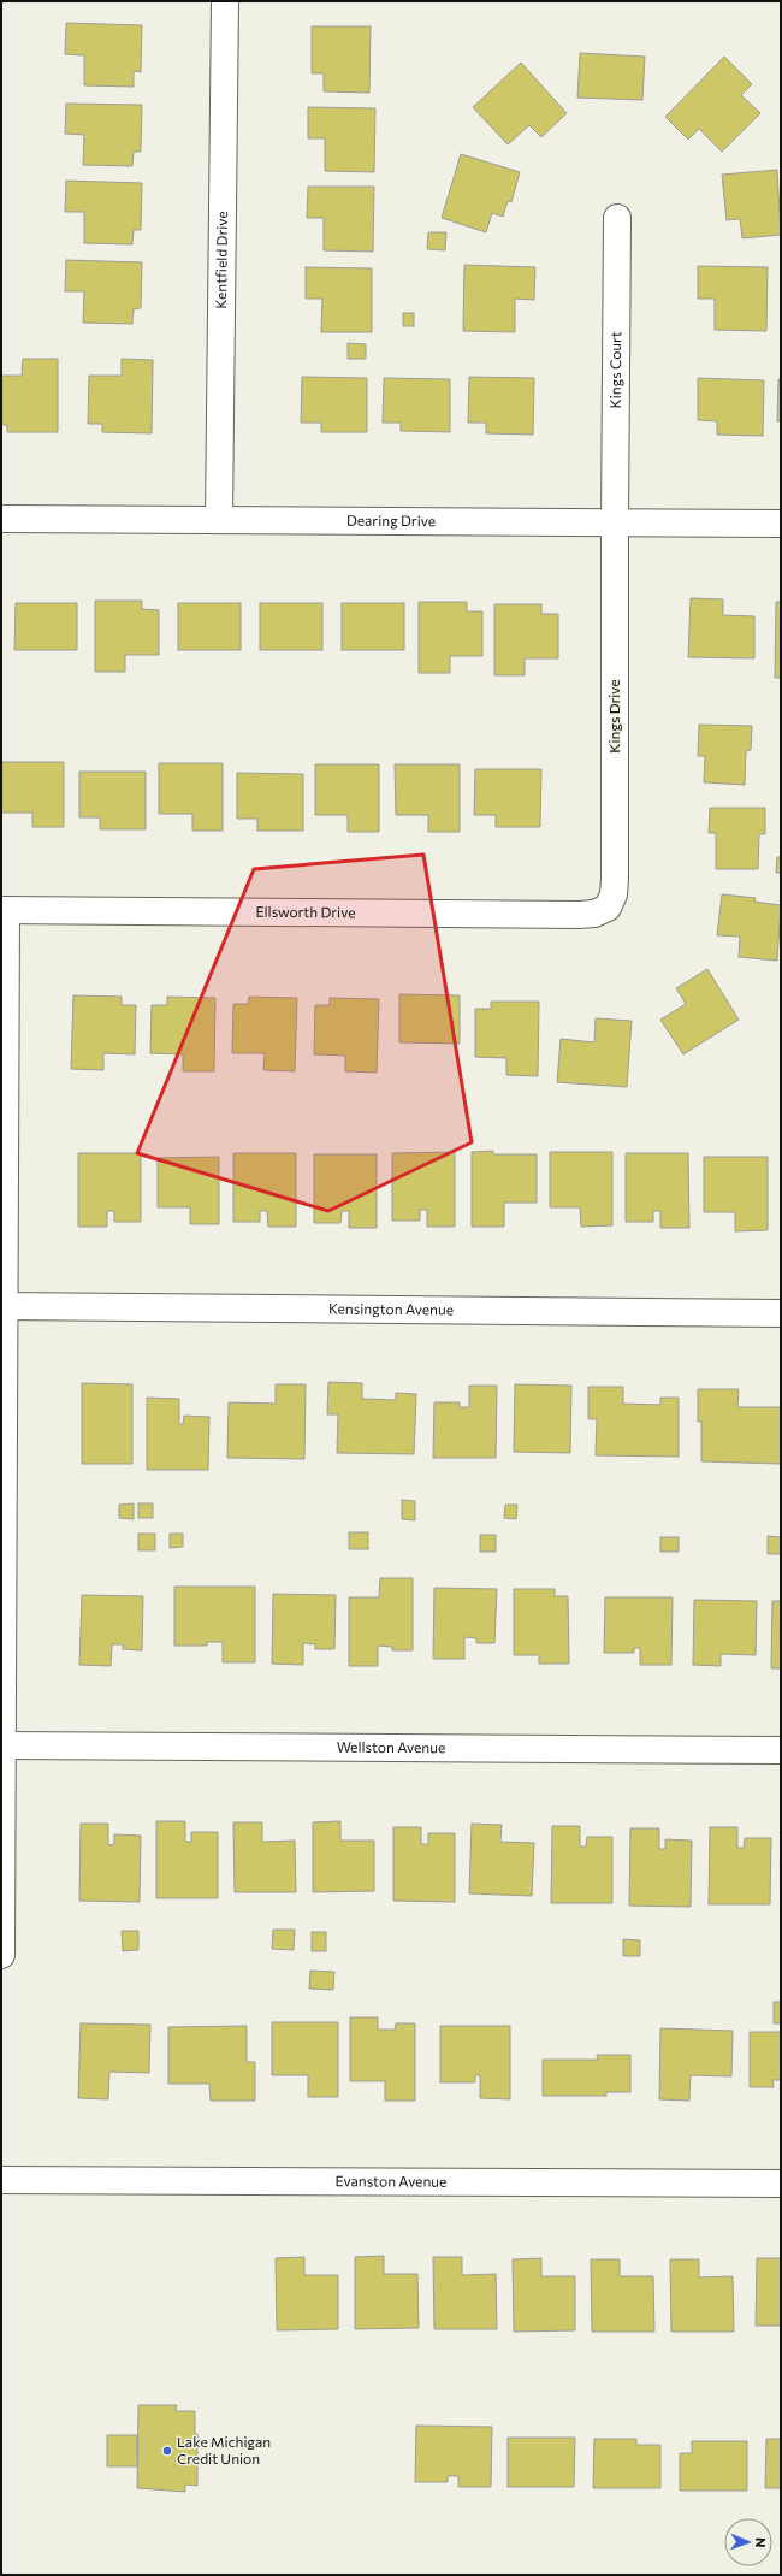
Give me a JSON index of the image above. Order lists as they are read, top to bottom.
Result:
{
  "streets": {
    "street": [
      "Kentfield Drive",
      "Kings Court",
      "Dearing Drive",
      "Kings Drive",
      "Ellsworth Drive",
      "Kensington Avenue",
      "Wellston Avenue",
      "Evanston Avenue"
    ]
  },
  "crossings": [
    ["Kentfield Drive", "Dearing Drive"],
    ["Kings Court", "Dearing Drive"],
    ["Kings Court", "Kings Drive"],
    ["Dearing Drive", "Kings Drive"],
    ["Kings Drive", "Ellsworth Drive"]
  ],
  "places": ["Lake Michigan Credit Union"],
  "north": "right"
}
